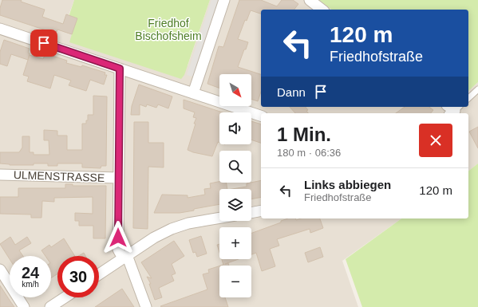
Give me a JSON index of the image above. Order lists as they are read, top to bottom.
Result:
{
  "streets": {
    "street": ["ULMENSTRASSE"]
  },
  "parks": ["Friedhof Bischofsheim"],
  "north": "bottom right",
  "page": {
    "turn": ["120 m", "Friedhofstraße"],
    "map_buttons": ["+", "−"],
    "then": "Dann",
    "heading": ["1 Min.", "180 m · 06:36"],
    "list": [
      {
        "name": "Links abbiegen",
        "note": "Friedhofstraße",
        "value": "120 m"
      }
    ],
    "speed": "24 km/h",
    "limit": "30"
  }
}
